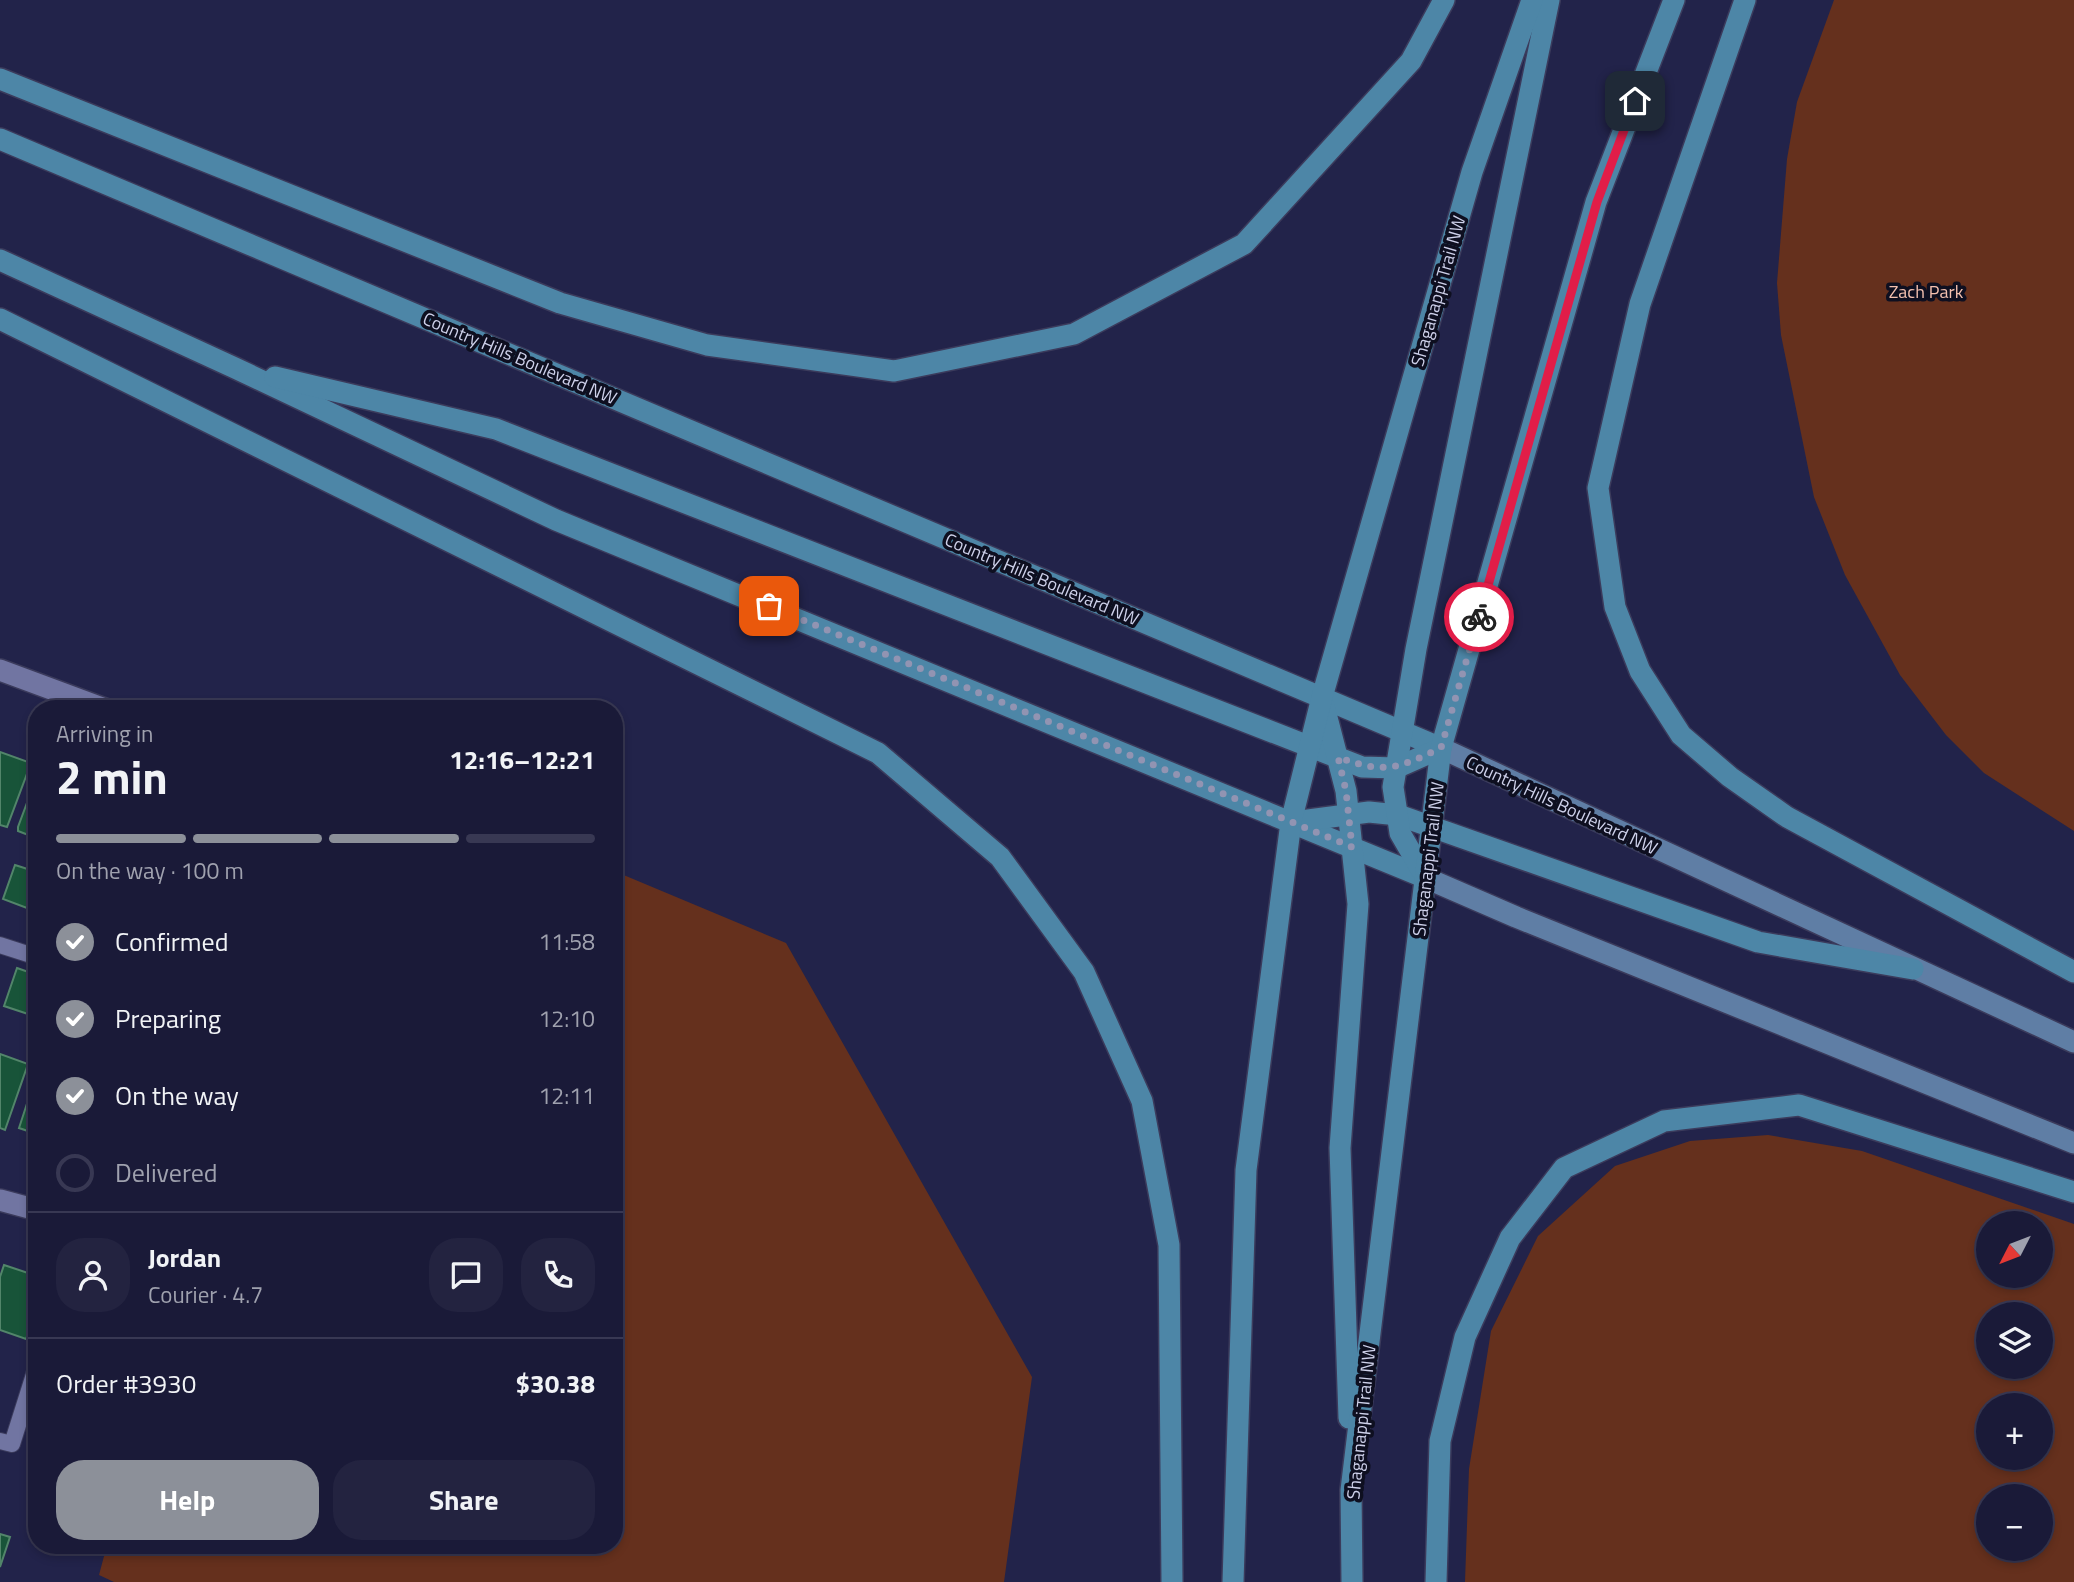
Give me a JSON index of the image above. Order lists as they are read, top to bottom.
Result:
{
  "streets": {
    "main road": ["Shaganappi Trail NW", "Country Hills Boulevard NW"]
  },
  "crossings": [
    ["Shaganappi Trail NW", "Country Hills Boulevard NW"]
  ],
  "parks": ["Zach Park"],
  "north": "bottom left",
  "page": {
    "heading": ["2 min", "Arriving in", "12:16–12:21"],
    "panel": [
      "Jordan",
      "Courier · 4.7",
      "Order #3930",
      "$30.38"
    ],
    "bar": "On the way · 100 m",
    "list": [
      ["Confirmed", "11:58"],
      ["Preparing", "12:10"],
      ["On the way", "12:11"],
      "Delivered"
    ],
    "map_buttons": ["+", "−"],
    "buttons": ["Help", "Share"]
  }
}
